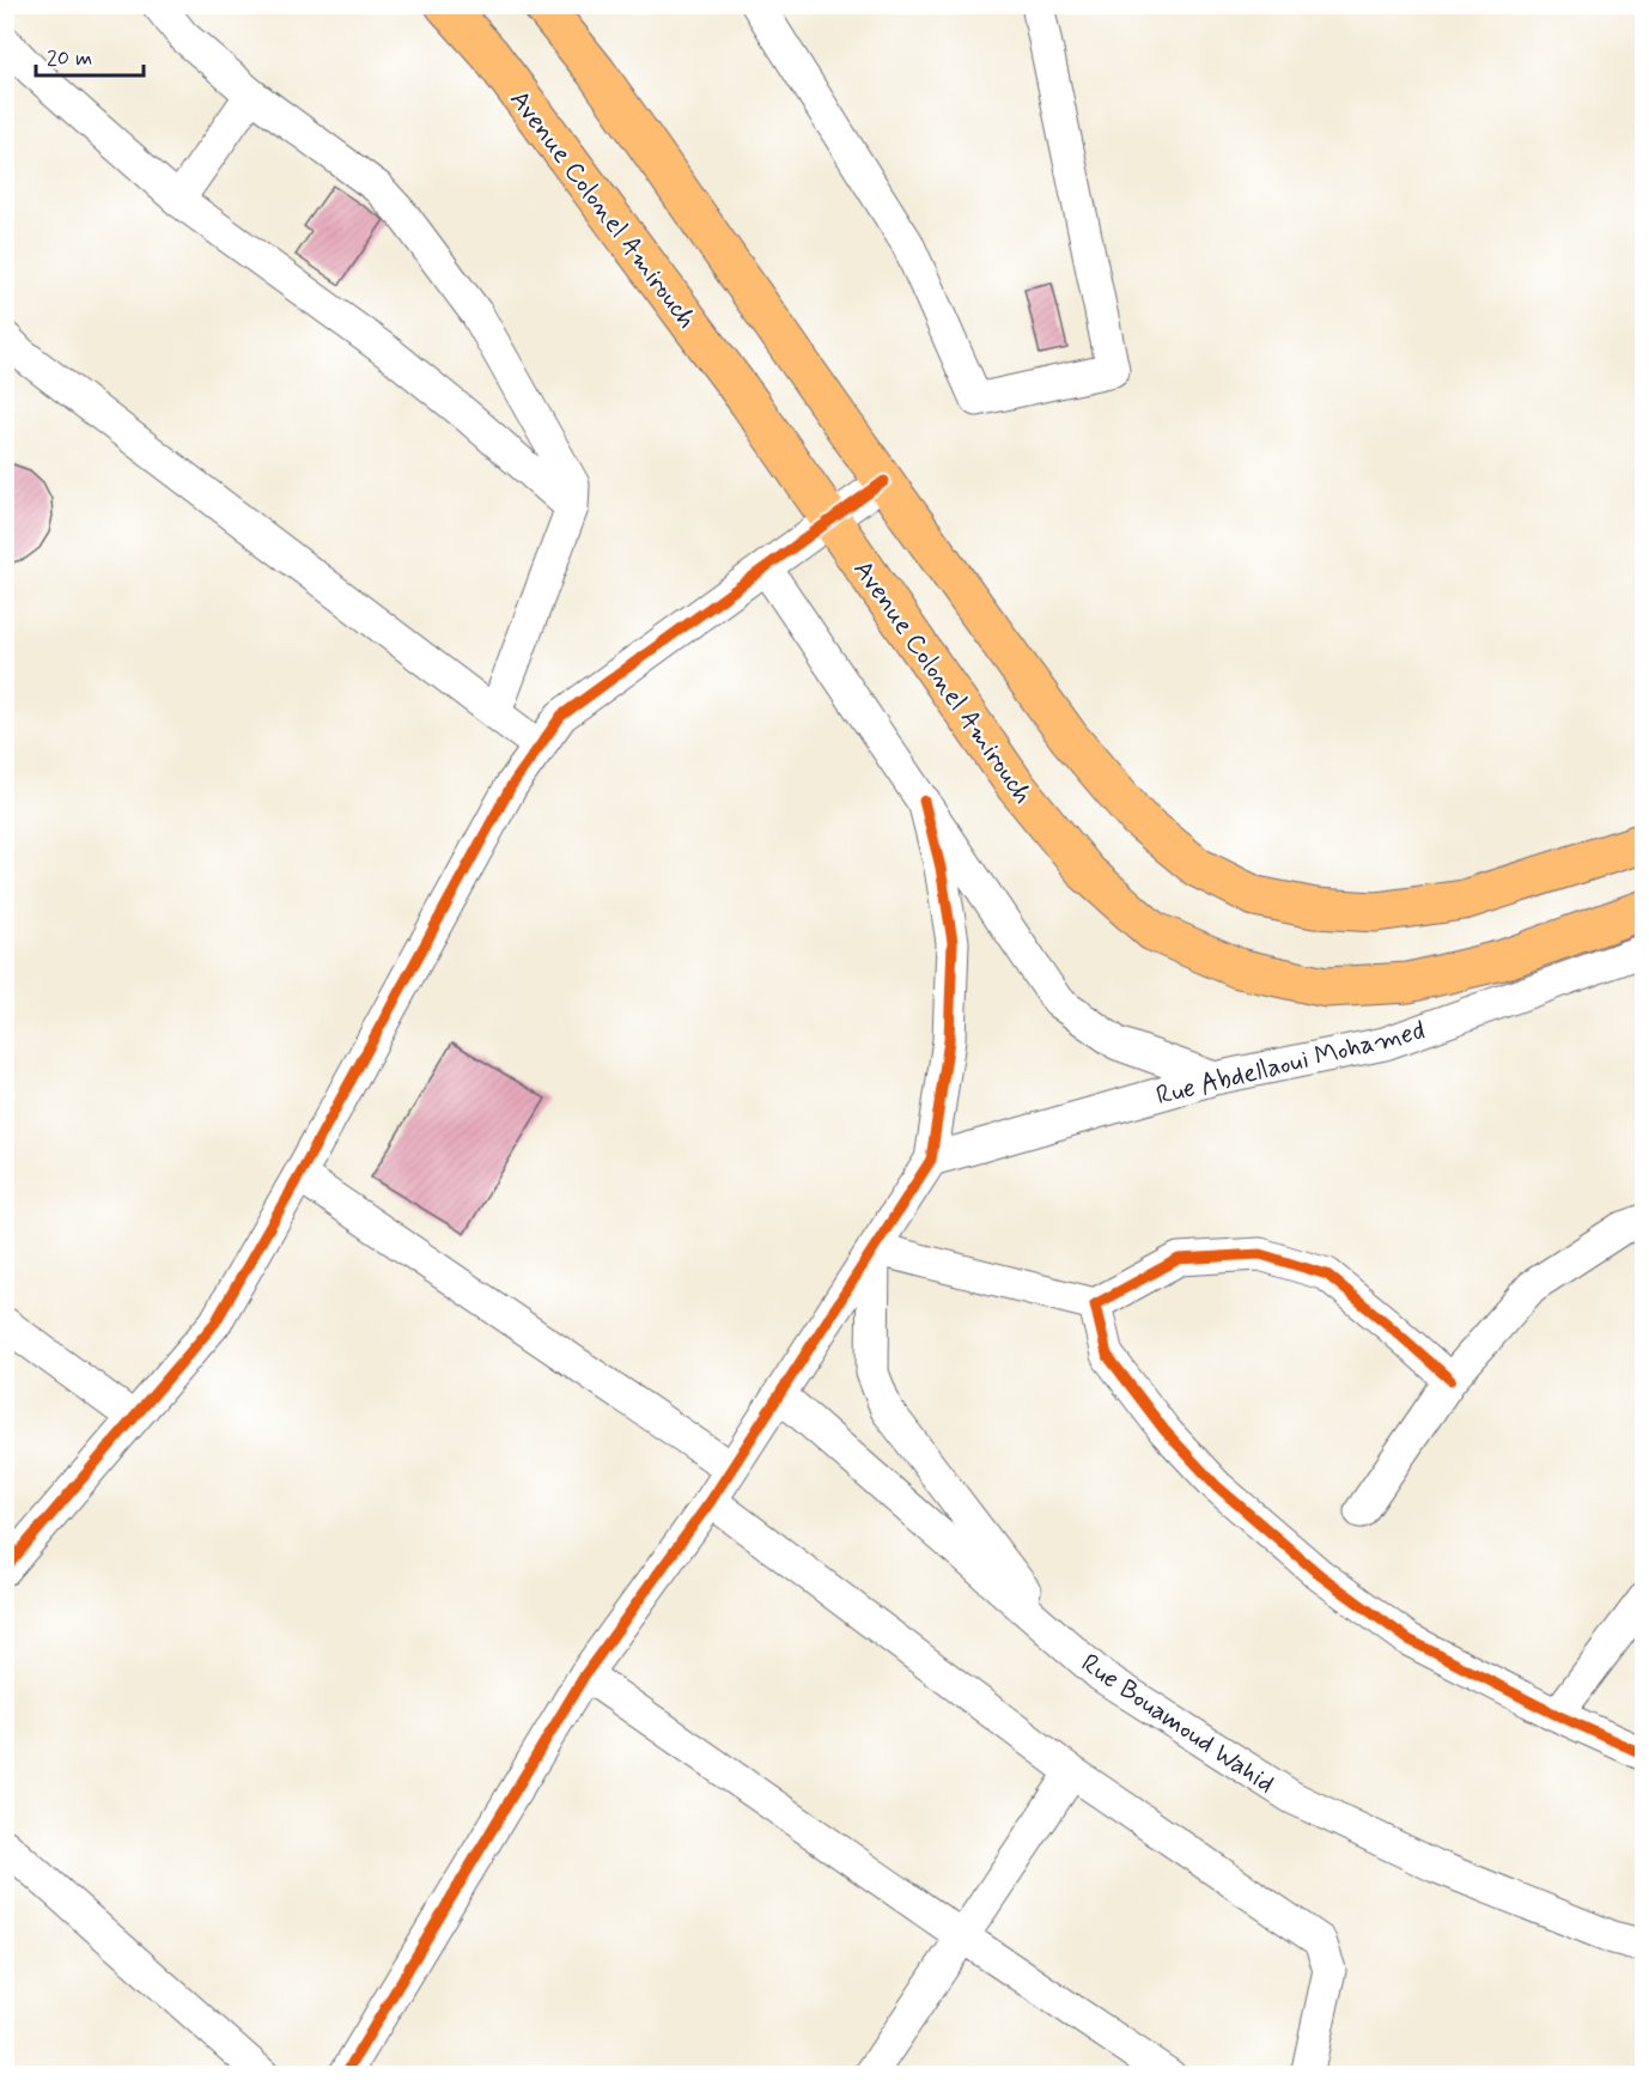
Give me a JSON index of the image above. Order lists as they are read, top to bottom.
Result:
{
  "streets": {
    "main road": ["Avenue Colonel Amirouch"],
    "street": ["Rue Abdellaoui Mohamed", "Rue Bouamoud Wahid"]
  },
  "scale_bar": "20 m"
}
